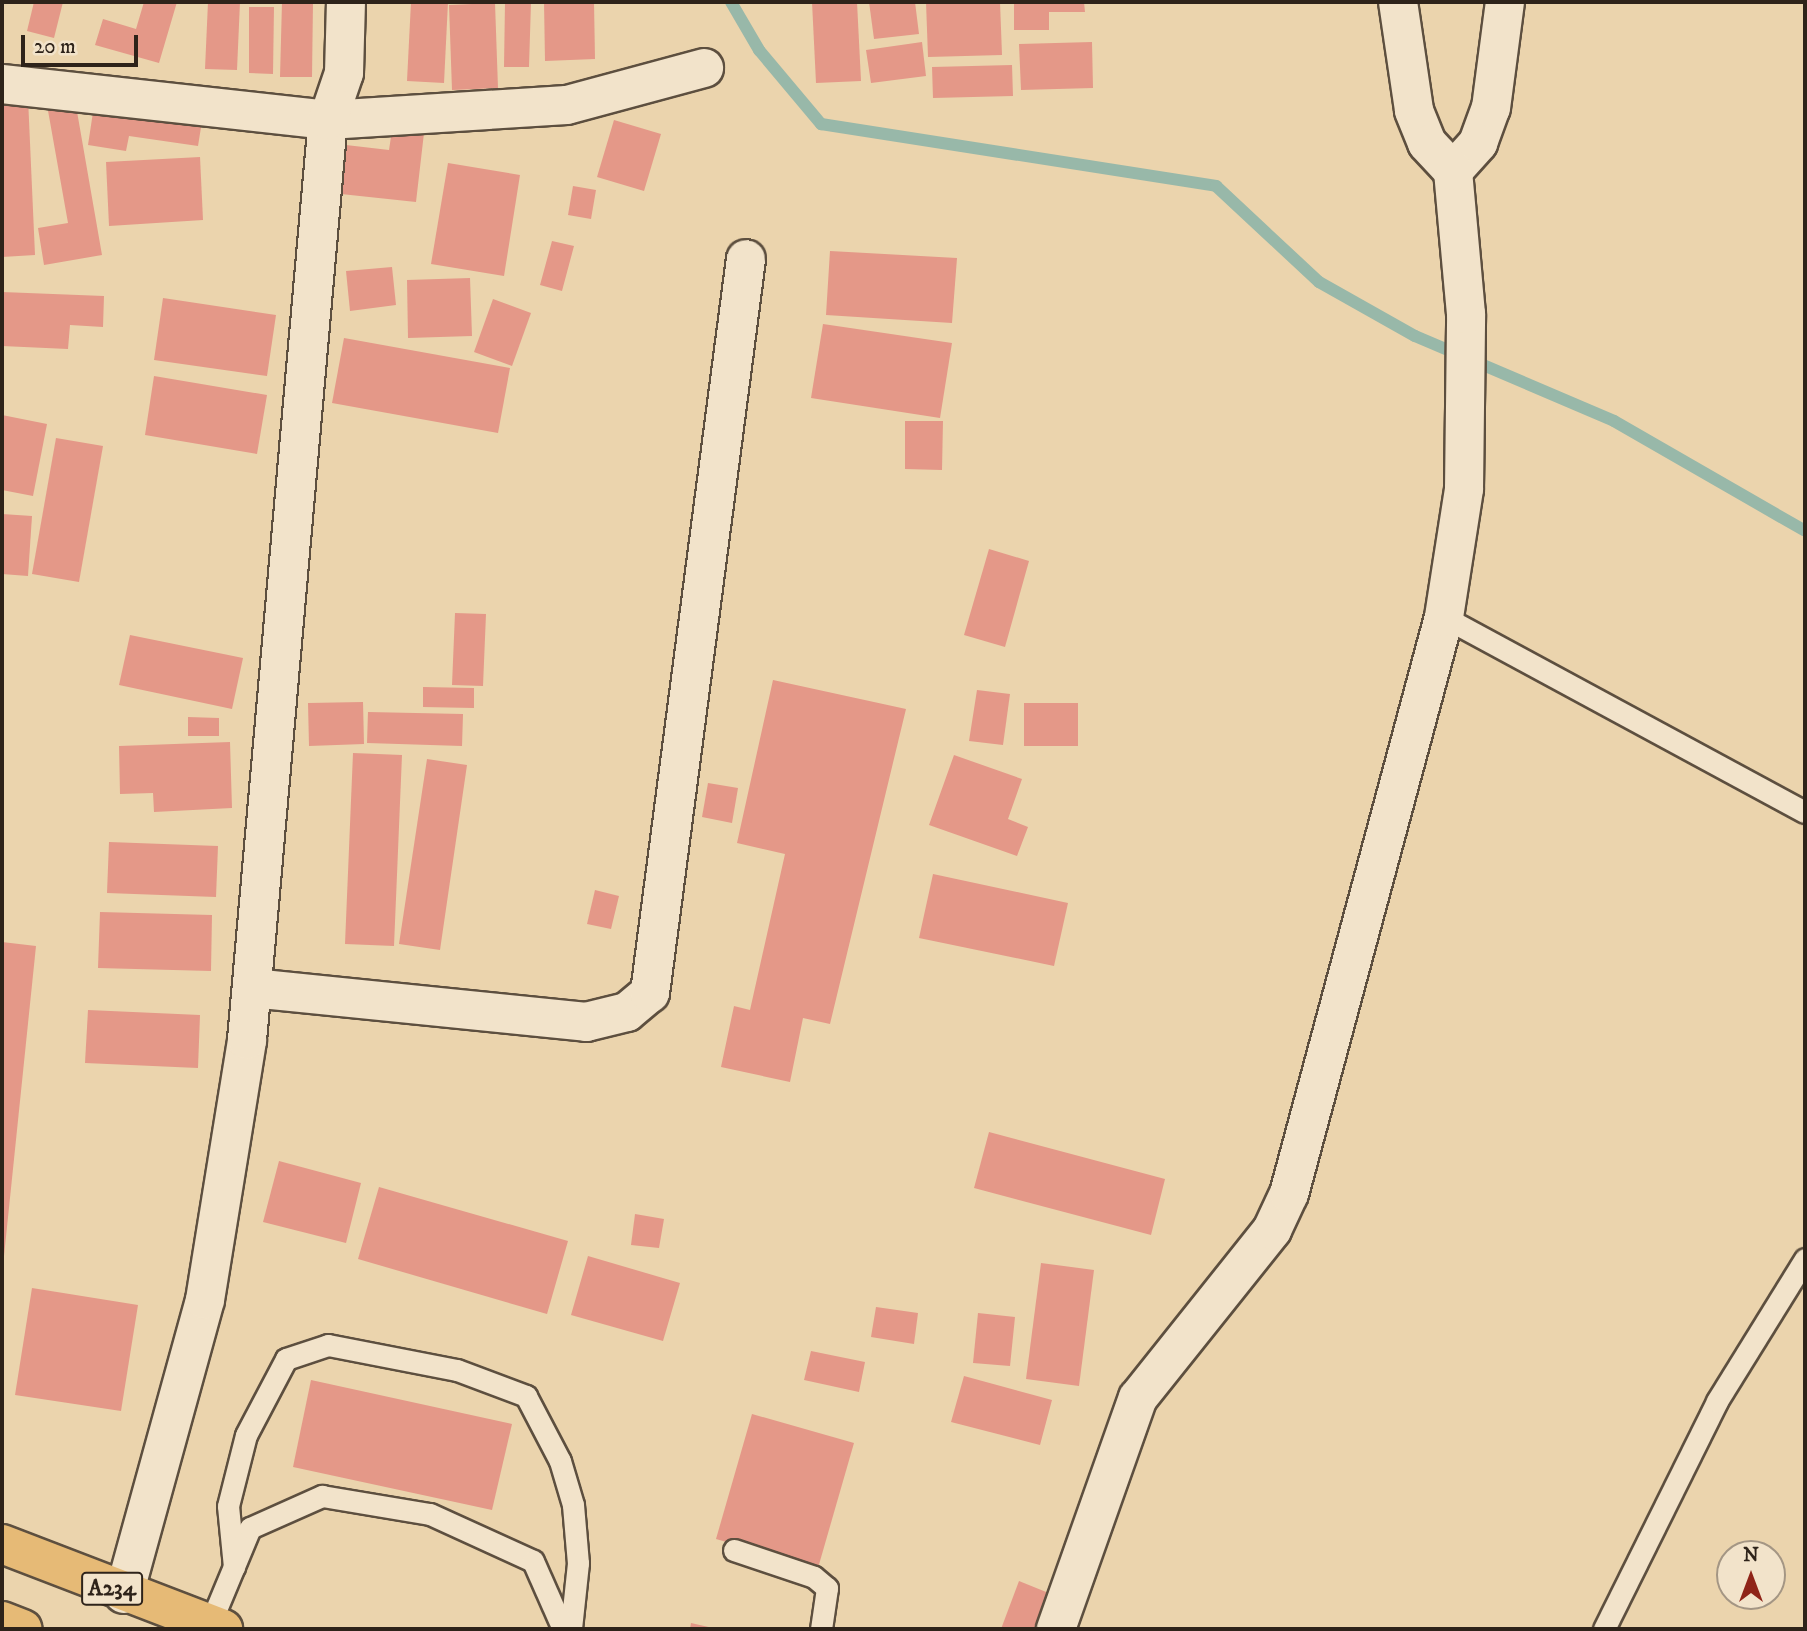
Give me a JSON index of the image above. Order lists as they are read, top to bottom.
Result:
{
  "streets": {
    "highway": ["A234"]
  },
  "scale_bar": "20 m",
  "north": "top"
}
